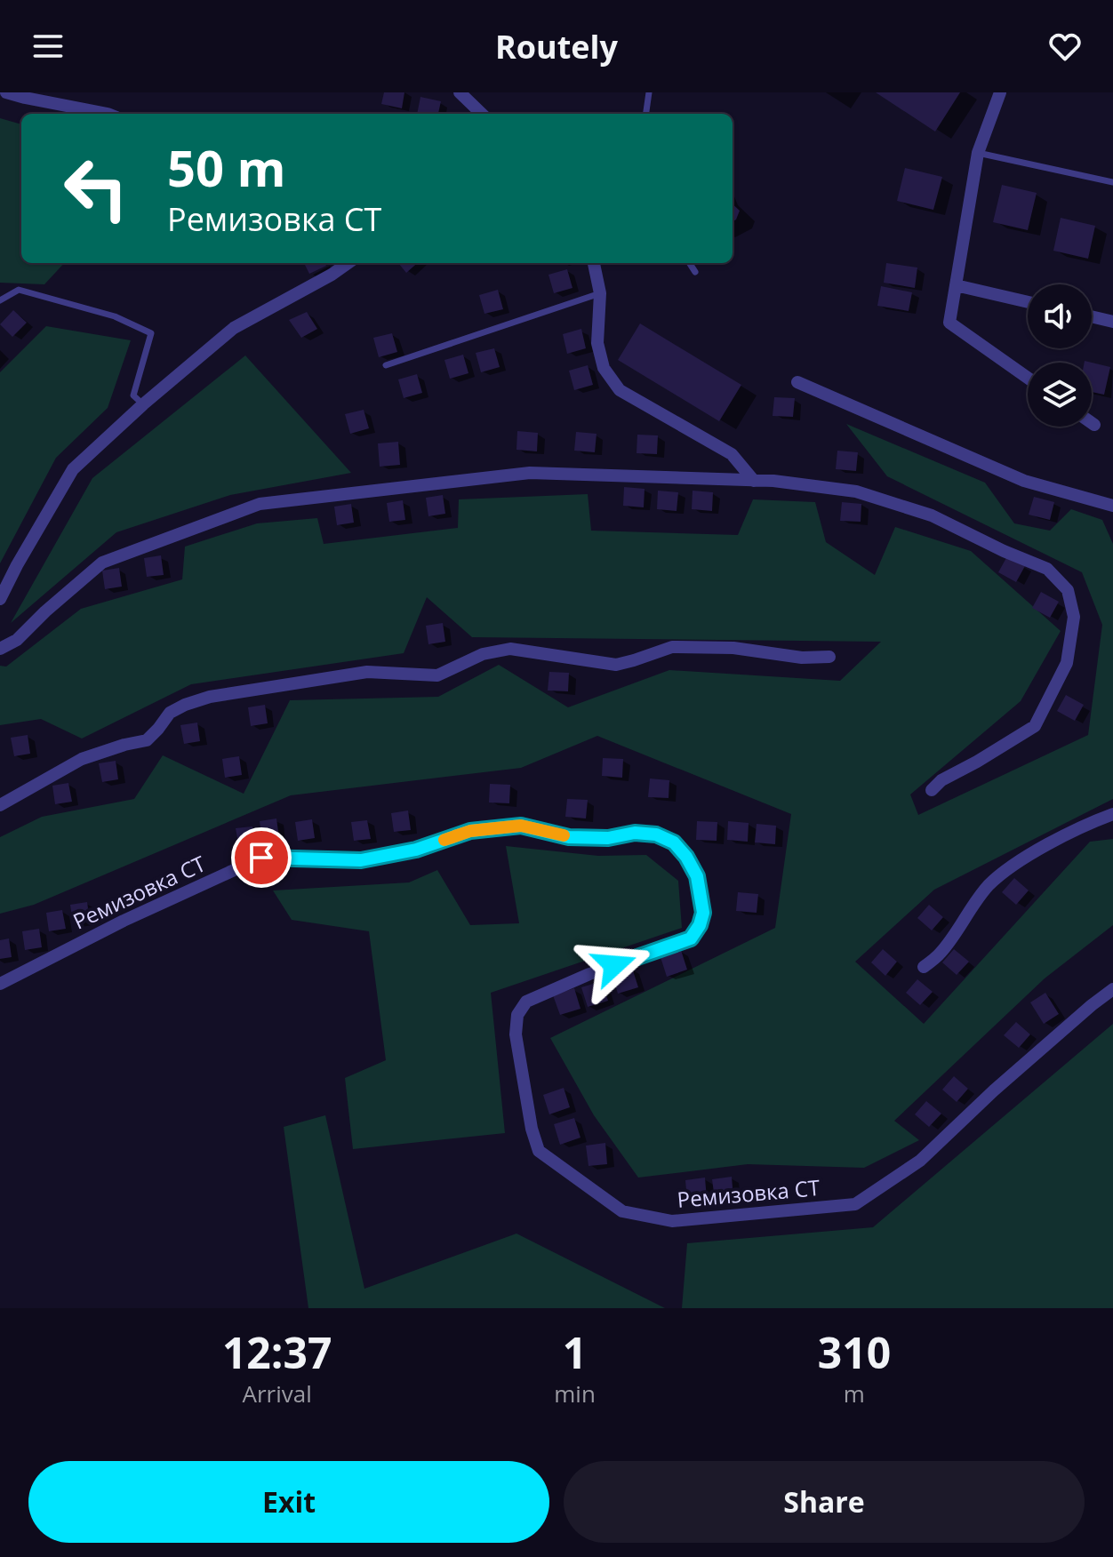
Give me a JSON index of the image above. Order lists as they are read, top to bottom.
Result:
{
  "streets": {
    "street": ["Ремизовка СТ"]
  },
  "page": {
    "header": "Routely",
    "turn": ["50 m", "Ремизовка СТ"],
    "eta": [
      "12:37",
      "Arrival",
      "1",
      "min",
      "310",
      "m"
    ],
    "buttons": ["Exit", "Share"]
  }
}
